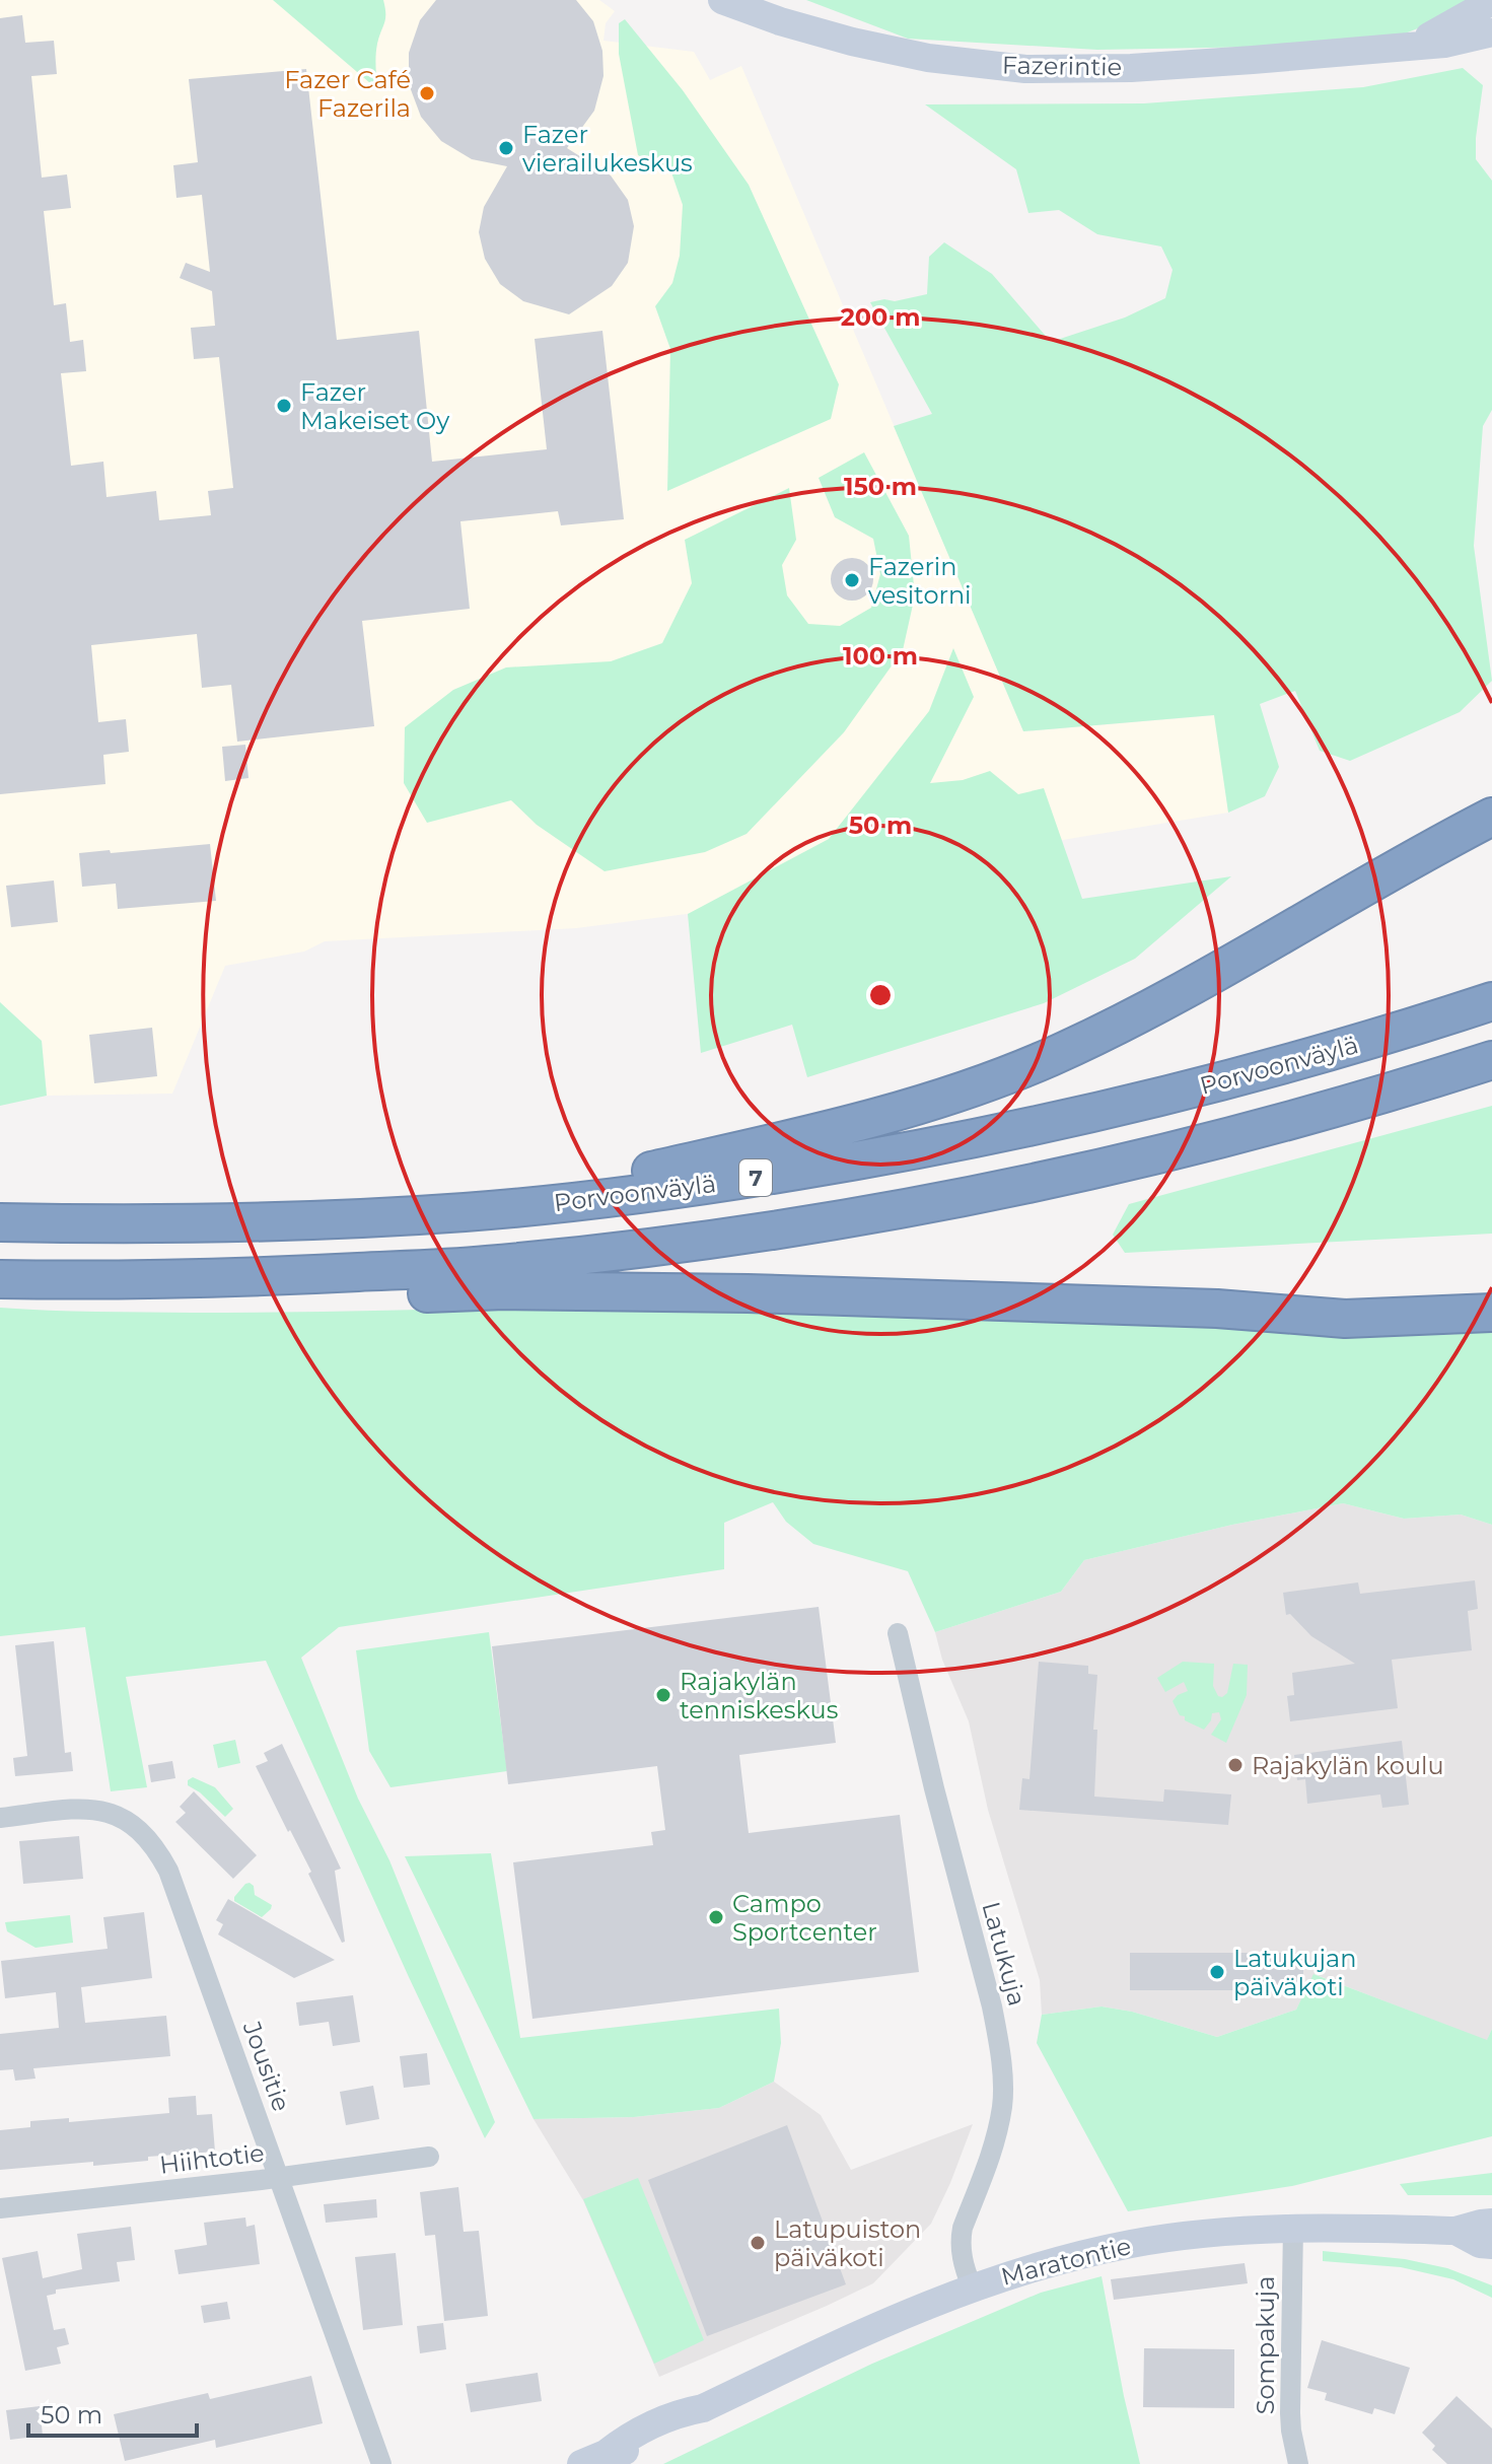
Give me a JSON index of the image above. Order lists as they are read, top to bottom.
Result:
{
  "streets": {
    "highway": ["Porvoonväylä", "7"],
    "main road": ["Fazerintie", "Maratontie"],
    "street": [
      "Latukuja",
      "Jousitie",
      "Hiihtotie",
      "Sompakuja"
    ]
  },
  "crossings": [
    ["Latukuja", "Maratontie"],
    ["Jousitie", "Hiihtotie"],
    ["Maratontie", "Sompakuja"]
  ],
  "places": [
    "Fazer Café Fazerila",
    "Fazer vierailukeskus",
    "Fazer Makeiset Oy",
    "Fazerin vesitorni",
    "Rajakylän tenniskeskus",
    "Rajakylän koulu",
    "Campo Sportcenter",
    "Latukujan päiväkoti",
    "Latupuiston päiväkoti"
  ],
  "scale_bar": "50 m",
  "rings": [
    "200 m",
    "150 m",
    "100 m",
    "50 m"
  ]
}
